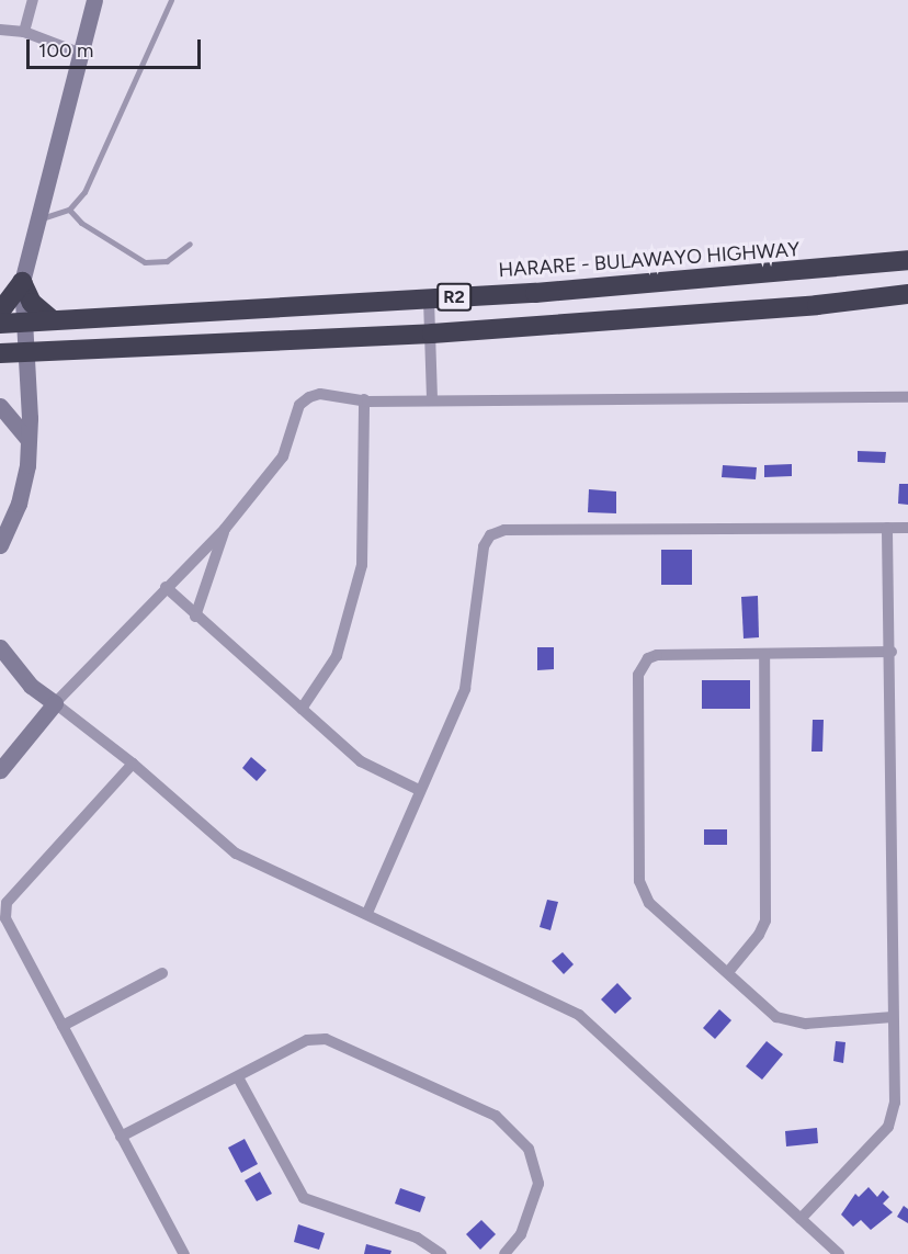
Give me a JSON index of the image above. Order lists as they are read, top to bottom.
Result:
{
  "streets": {
    "highway": ["HARARE - BULAWAYO HIGHWAY", "R2"]
  },
  "scale_bar": "100 m"
}
